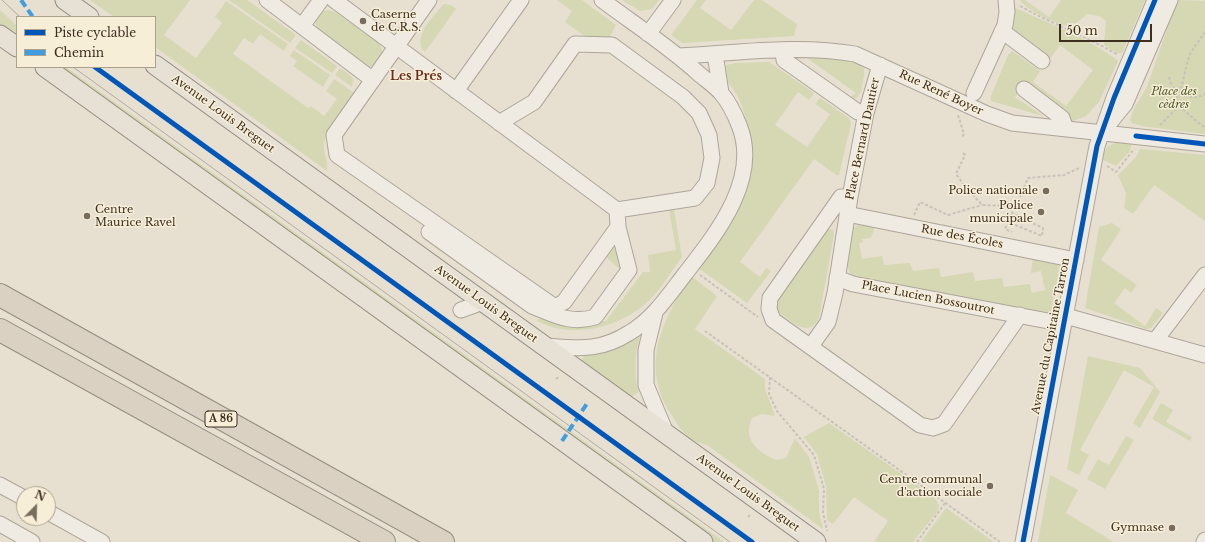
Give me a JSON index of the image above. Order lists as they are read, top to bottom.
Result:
{
  "streets": {
    "highway": ["A 86"],
    "main road": ["Avenue Louis Breguet"],
    "street": [
      "Rue René Boyer",
      "Place Bernard Dautier",
      "Rue des Écoles",
      "Place Lucien Bossoutrot",
      "Avenue du Capitaine Tarron"
    ]
  },
  "crossings": [
    ["Rue René Boyer", "Place Bernard Dautier"],
    ["Rue René Boyer", "Avenue du Capitaine Tarron"],
    ["Place Bernard Dautier", "Rue des Écoles"],
    ["Rue des Écoles", "Avenue du Capitaine Tarron"],
    ["Place Lucien Bossoutrot", "Avenue du Capitaine Tarron"]
  ],
  "districts": ["Les Prés"],
  "parks": ["Place des cèdres"],
  "places": [
    "Caserne de C.R.S.",
    "Police nationale",
    "Police municipale",
    "Centre Maurice Ravel",
    "Centre communal d'action sociale",
    "Gymnase"
  ],
  "legend": ["Piste cyclable", "Chemin"],
  "scale_bar": "50 m",
  "north": "top right"
}
